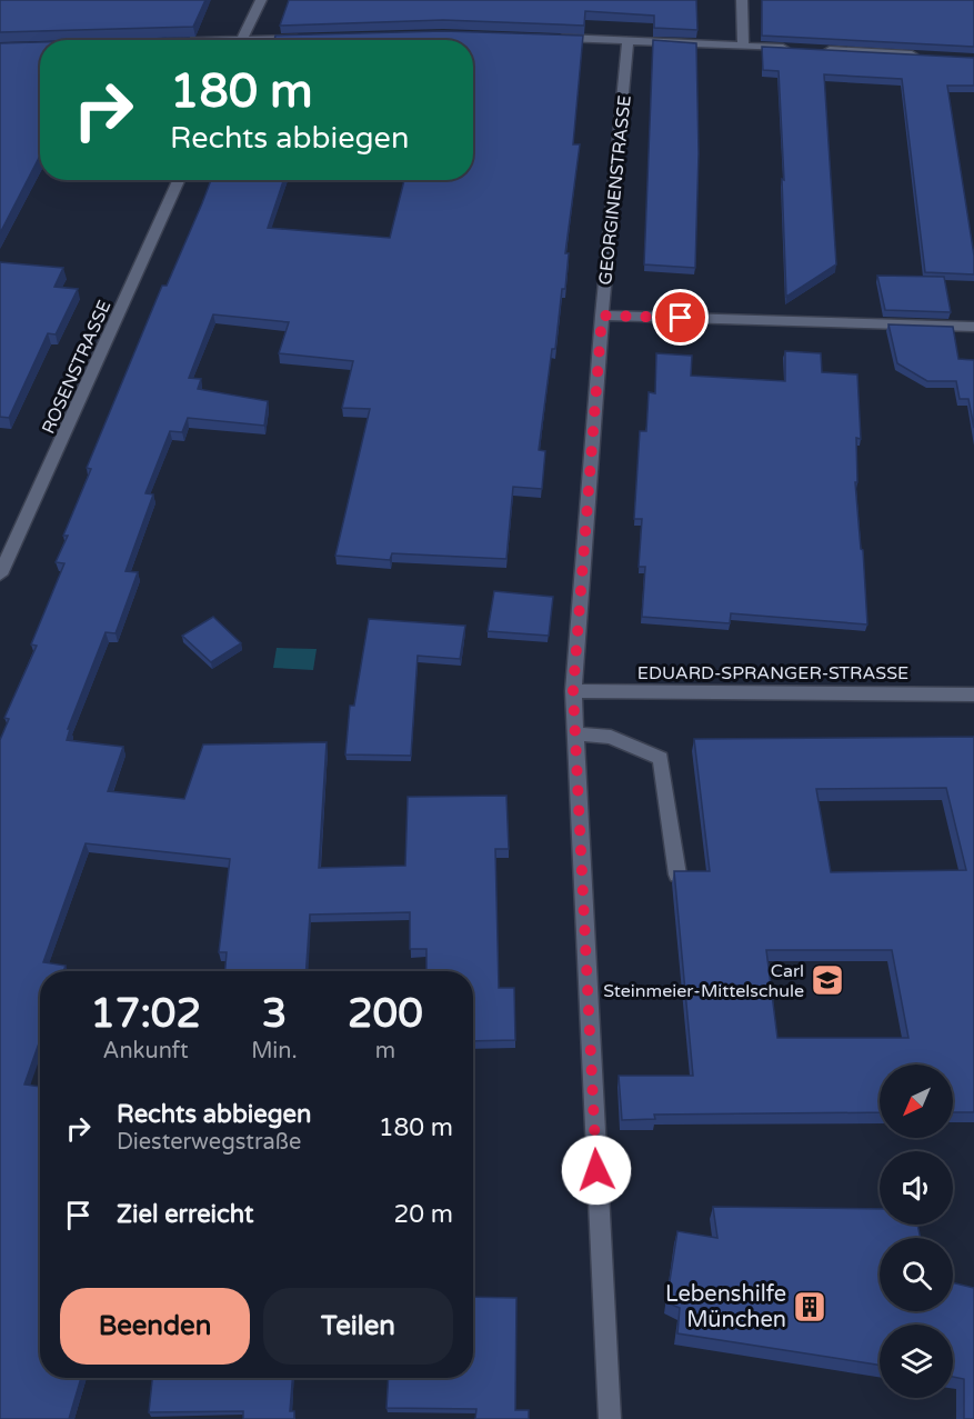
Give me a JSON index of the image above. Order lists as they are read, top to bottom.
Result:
{
  "streets": {
    "street": ["GEORGINENSTRASSE", "ROSENSTRASSE", "EDUARD-SPRANGER-STRASSE"]
  },
  "crossings": [
    ["GEORGINENSTRASSE", "EDUARD-SPRANGER-STRASSE"]
  ],
  "places": {
    "school or university": ["Carl Steinmeier-Mittelschule"],
    "building": ["Lebenshilfe München"]
  },
  "north": "bottom left",
  "page": {
    "turn": ["180 m", "Rechts abbiegen"],
    "eta": [
      "17:02",
      "Ankunft",
      "3",
      "Min.",
      "200",
      "m"
    ],
    "list": [
      {
        "name": "Rechts abbiegen",
        "note": "Diesterwegstraße",
        "value": "180 m"
      },
      {
        "name": "Ziel erreicht",
        "value": "20 m"
      }
    ],
    "buttons": ["Beenden", "Teilen"]
  }
}
